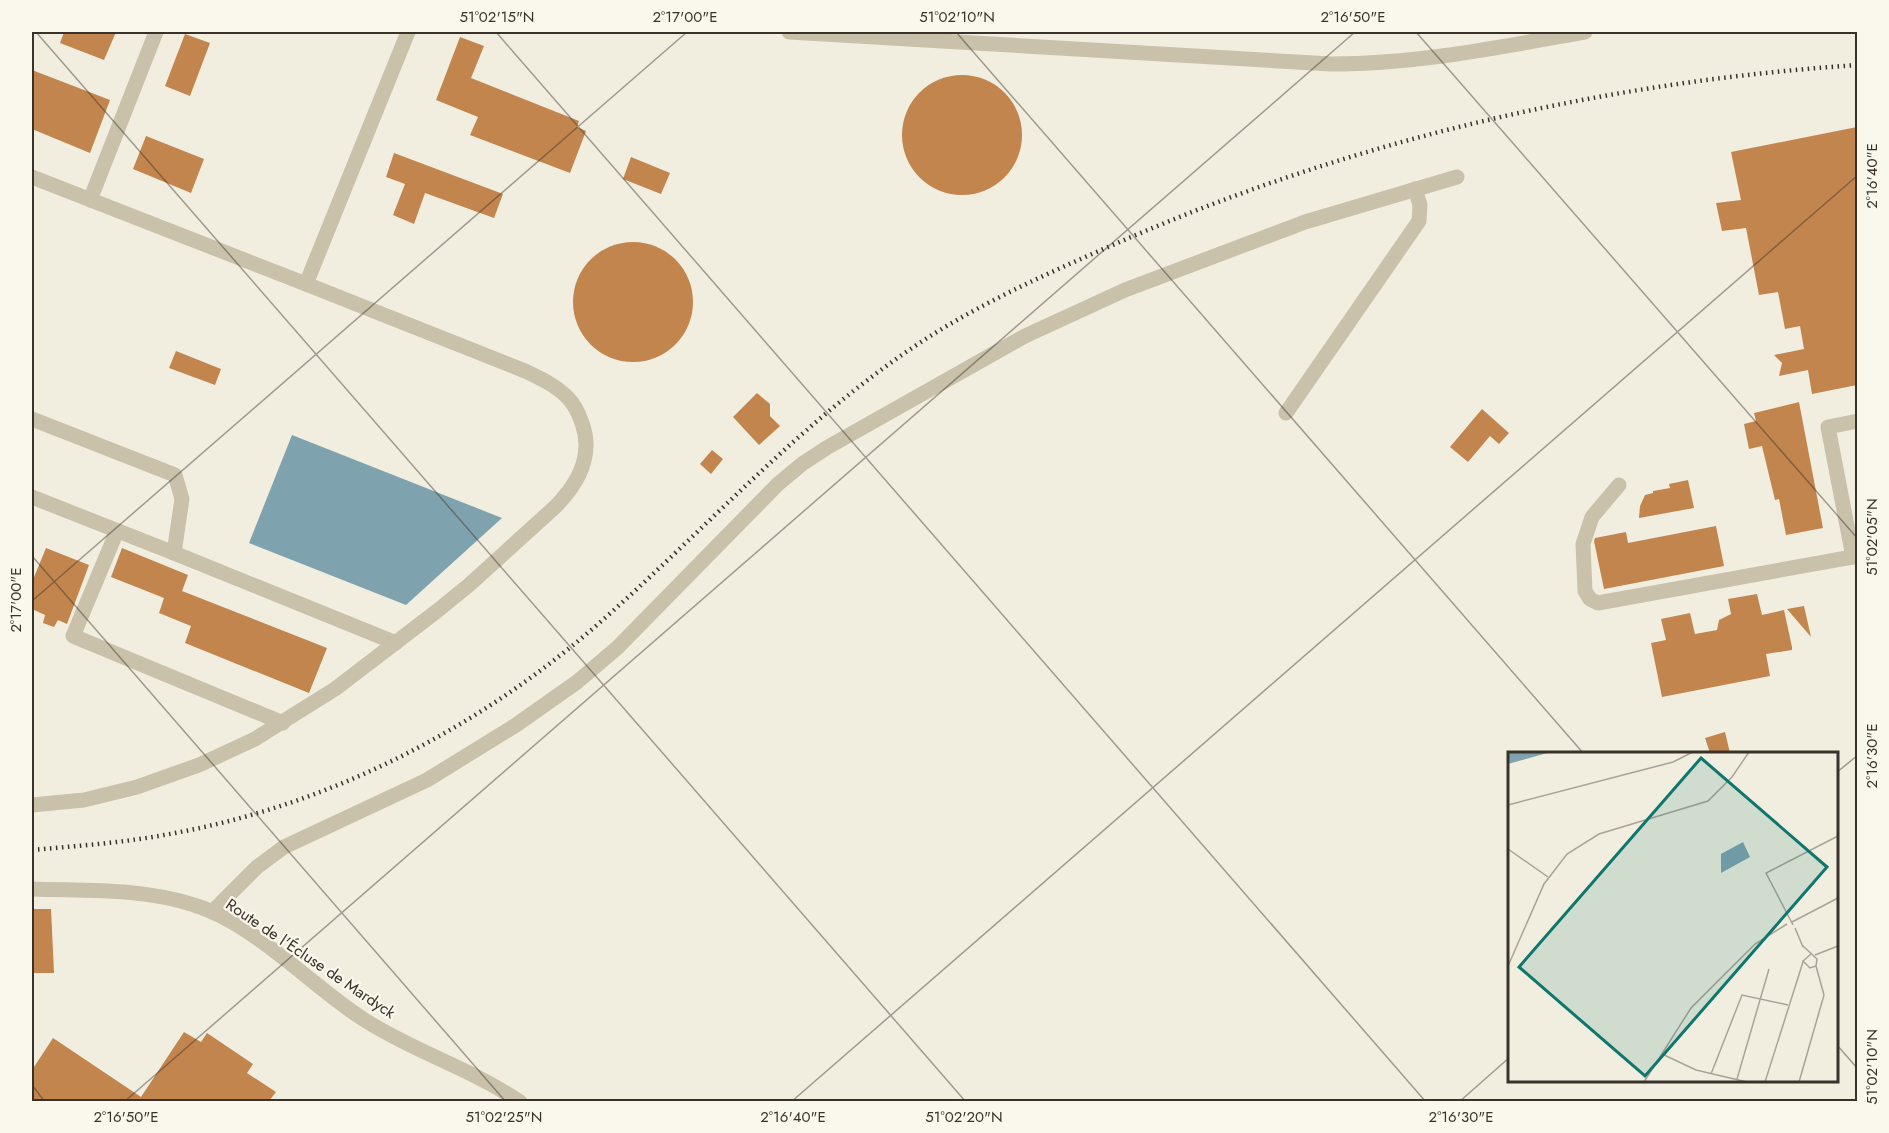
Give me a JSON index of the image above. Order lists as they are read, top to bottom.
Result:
{
  "streets": {
    "street": ["Route de l'Écluse de Mardyck"]
  },
  "coordinates": [
    "51°02'15\"N",
    "2°17'00\"E",
    "51°02'10\"N",
    "2°16'50\"E",
    "2°16'40\"E",
    "51°02'05\"N",
    "2°16'30\"E",
    "51°02'25\"N",
    "51°02'20\"N"
  ]
}
